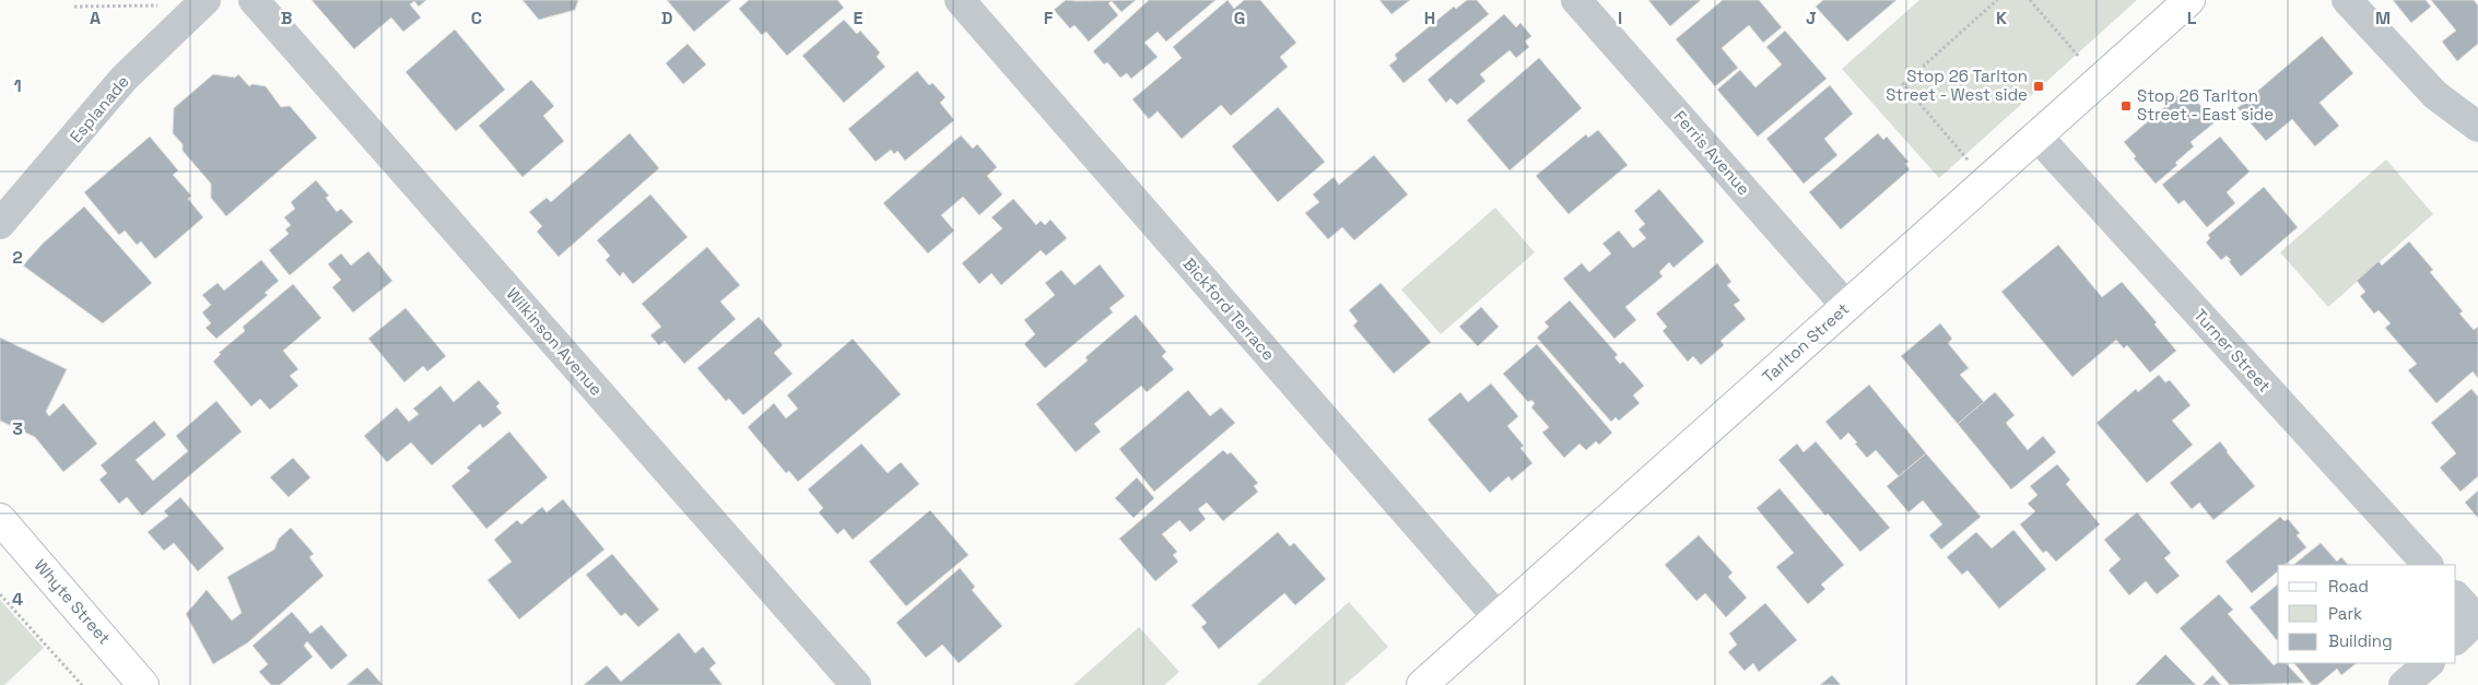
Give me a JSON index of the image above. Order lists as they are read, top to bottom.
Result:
{
  "streets": {
    "street": [
      "Esplanade",
      "Ferris Avenue",
      "Bickford Terrace",
      "Wilkinson Avenue",
      "Tarlton Street",
      "Turner Street",
      "Whyte Street"
    ]
  },
  "crossings": [
    ["Ferris Avenue", "Tarlton Street"],
    ["Bickford Terrace", "Tarlton Street"],
    ["Tarlton Street", "Turner Street"]
  ],
  "places": {
    "transit": ["Stop 26 Tarlton Street - West side", "Stop 26 Tarlton Street - East side"]
  },
  "legend": ["Road", "Park", "Building"],
  "grid": {
    "columns": [
      "A",
      "B",
      "C",
      "D",
      "E",
      "F",
      "G",
      "H",
      "I",
      "J",
      "K",
      "L",
      "M"
    ],
    "rows": [
      "1",
      "2",
      "3",
      "4"
    ]
  }
}
